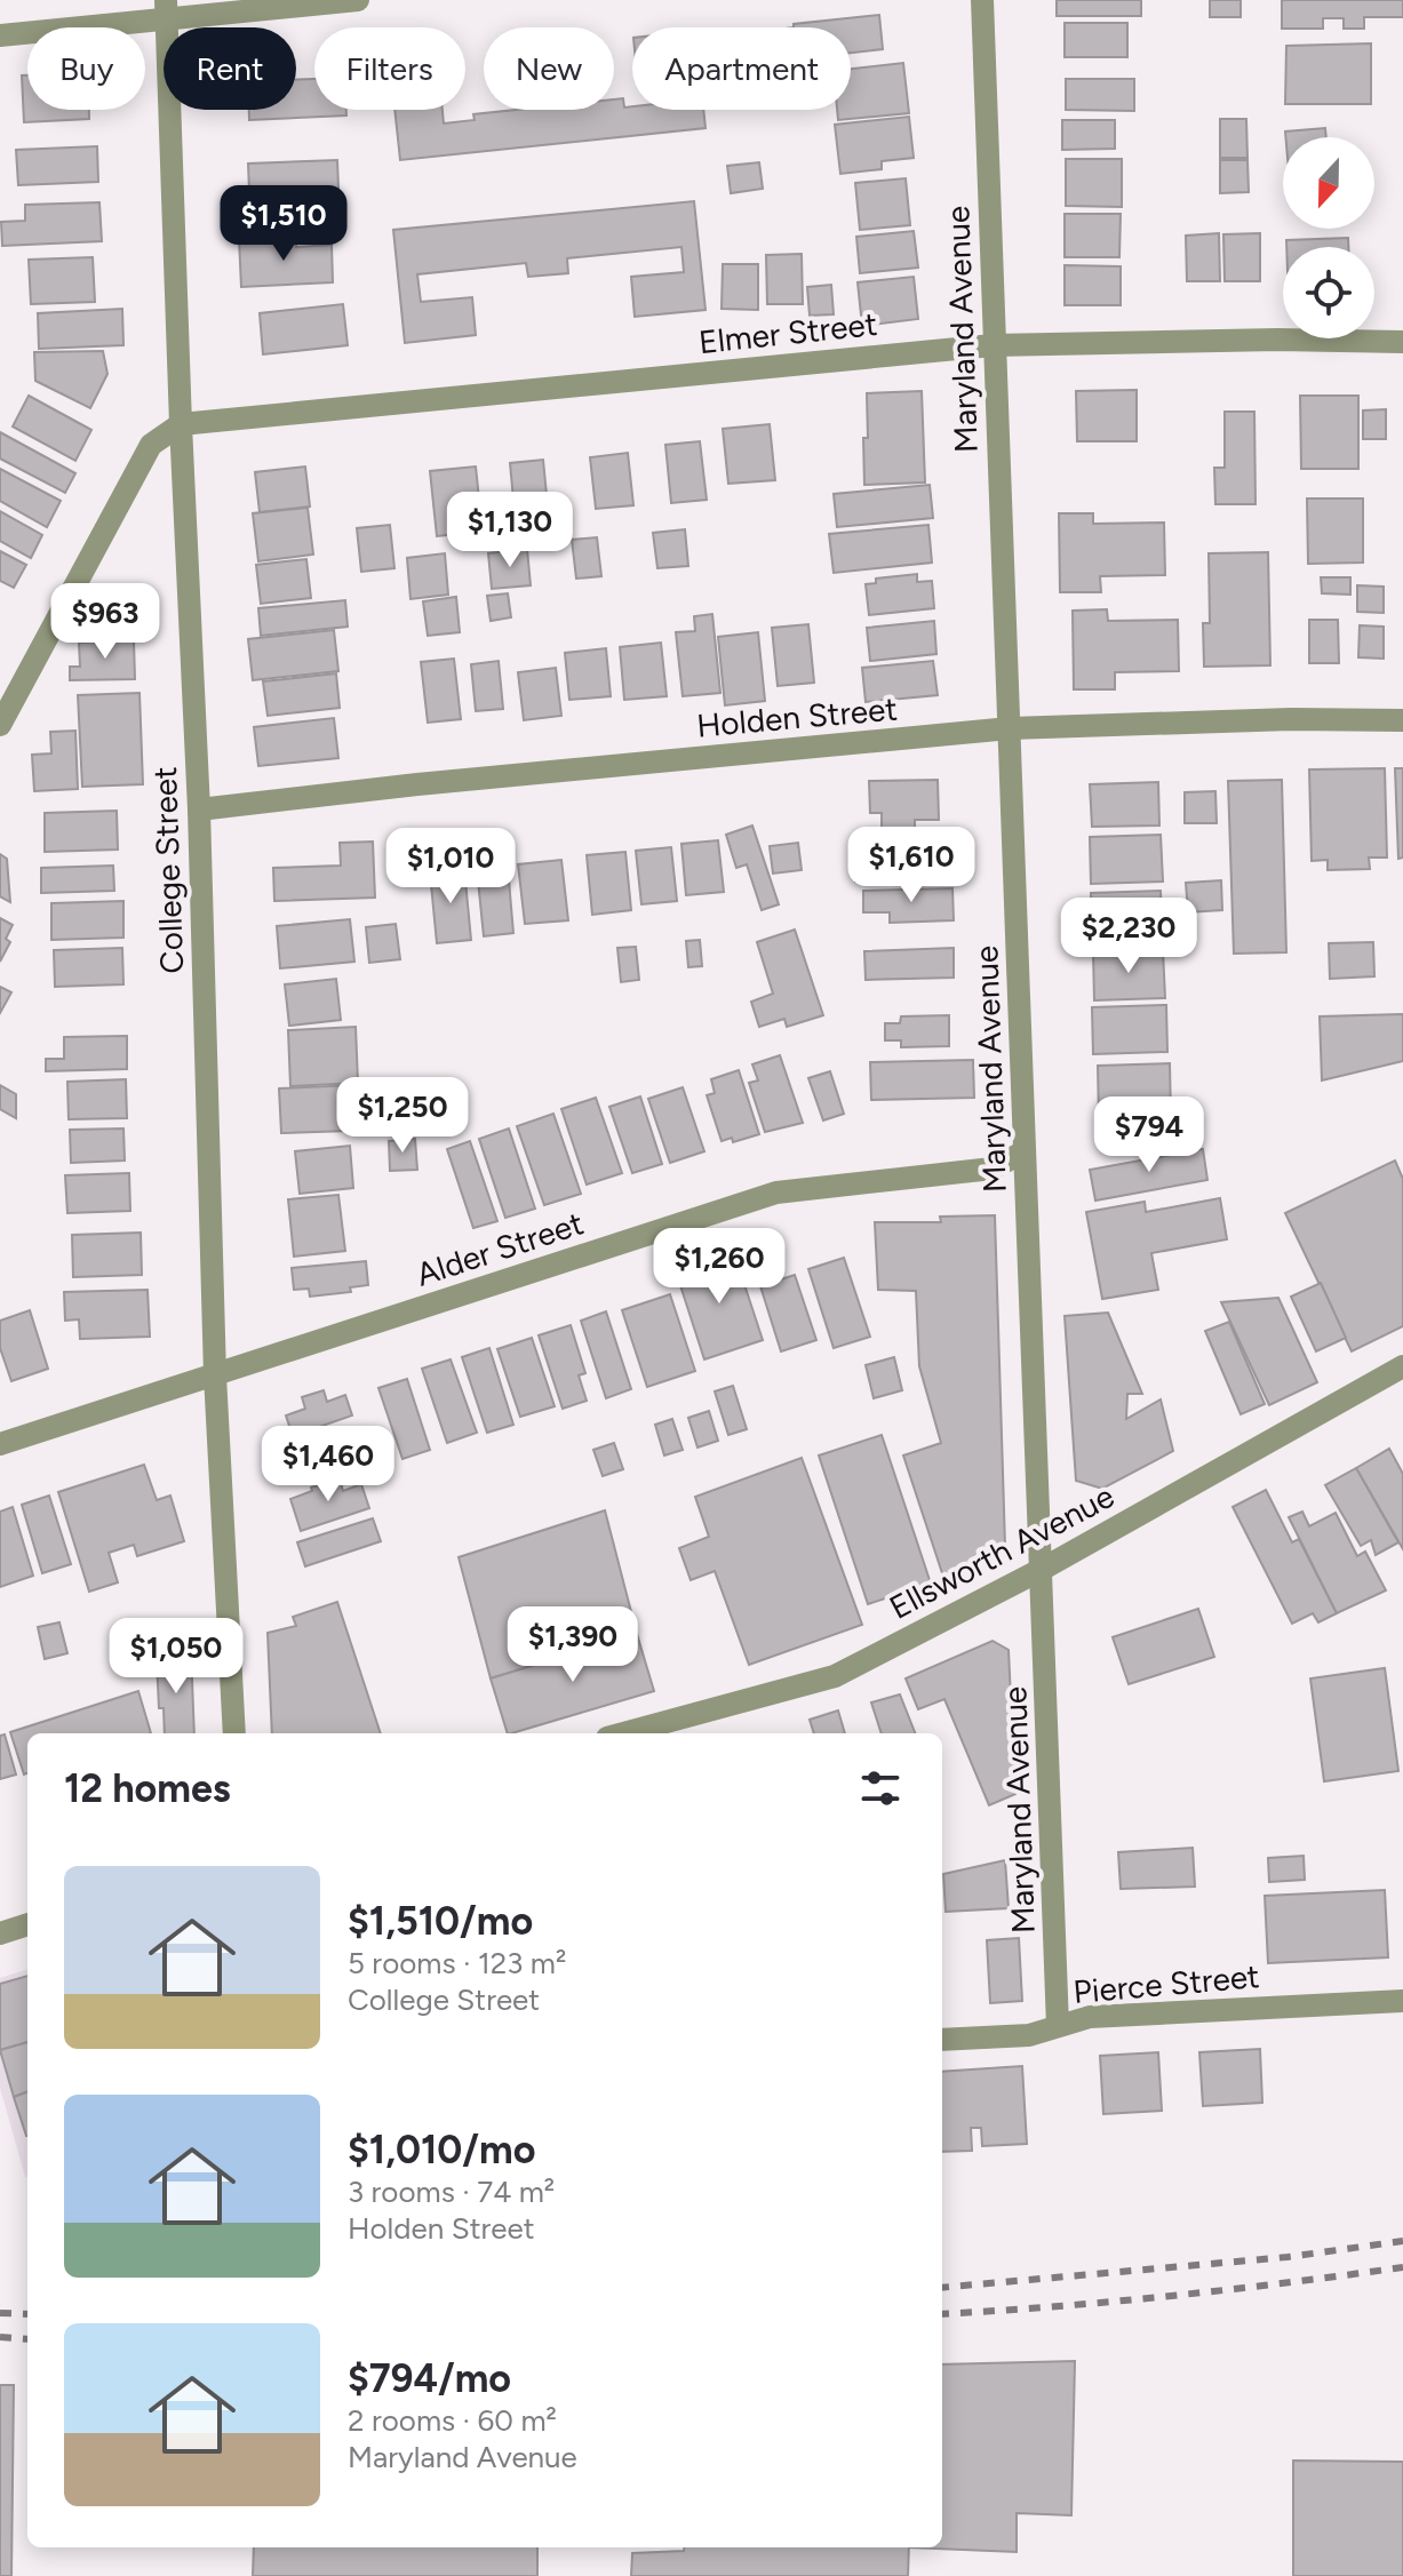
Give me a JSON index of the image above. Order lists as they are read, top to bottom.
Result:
{
  "streets": {
    "street": [
      "Maryland Avenue",
      "Elmer Street",
      "Holden Street",
      "College Street",
      "Alder Street",
      "Ellsworth Avenue",
      "Pierce Street"
    ]
  },
  "crossings": [
    ["Maryland Avenue", "Elmer Street"],
    ["Maryland Avenue", "Holden Street"],
    ["Maryland Avenue", "Alder Street"],
    ["Maryland Avenue", "Ellsworth Avenue"],
    ["Maryland Avenue", "Pierce Street"],
    ["Elmer Street", "College Street"],
    ["Holden Street", "College Street"],
    ["College Street", "Alder Street"]
  ],
  "north": "bottom",
  "page": {
    "chip": [
      "Buy",
      "Rent",
      "Filters",
      "New",
      "Apartment"
    ],
    "price": [
      "$1,510",
      "$1,130",
      "$963",
      "$1,610",
      "$1,010",
      "$2,230",
      "$1,250",
      "$794",
      "$1,260",
      "$1,460",
      "$1,390",
      "$1,050"
    ],
    "heading": "12 homes",
    "list": [
      {
        "name": "$1,510/mo",
        "note": "5 rooms · 123 m² · College Street"
      },
      {
        "name": "$1,010/mo",
        "note": "3 rooms · 74 m² · Holden Street"
      },
      {
        "name": "$794/mo",
        "note": "2 rooms · 60 m² · Maryland Avenue"
      }
    ]
  }
}
